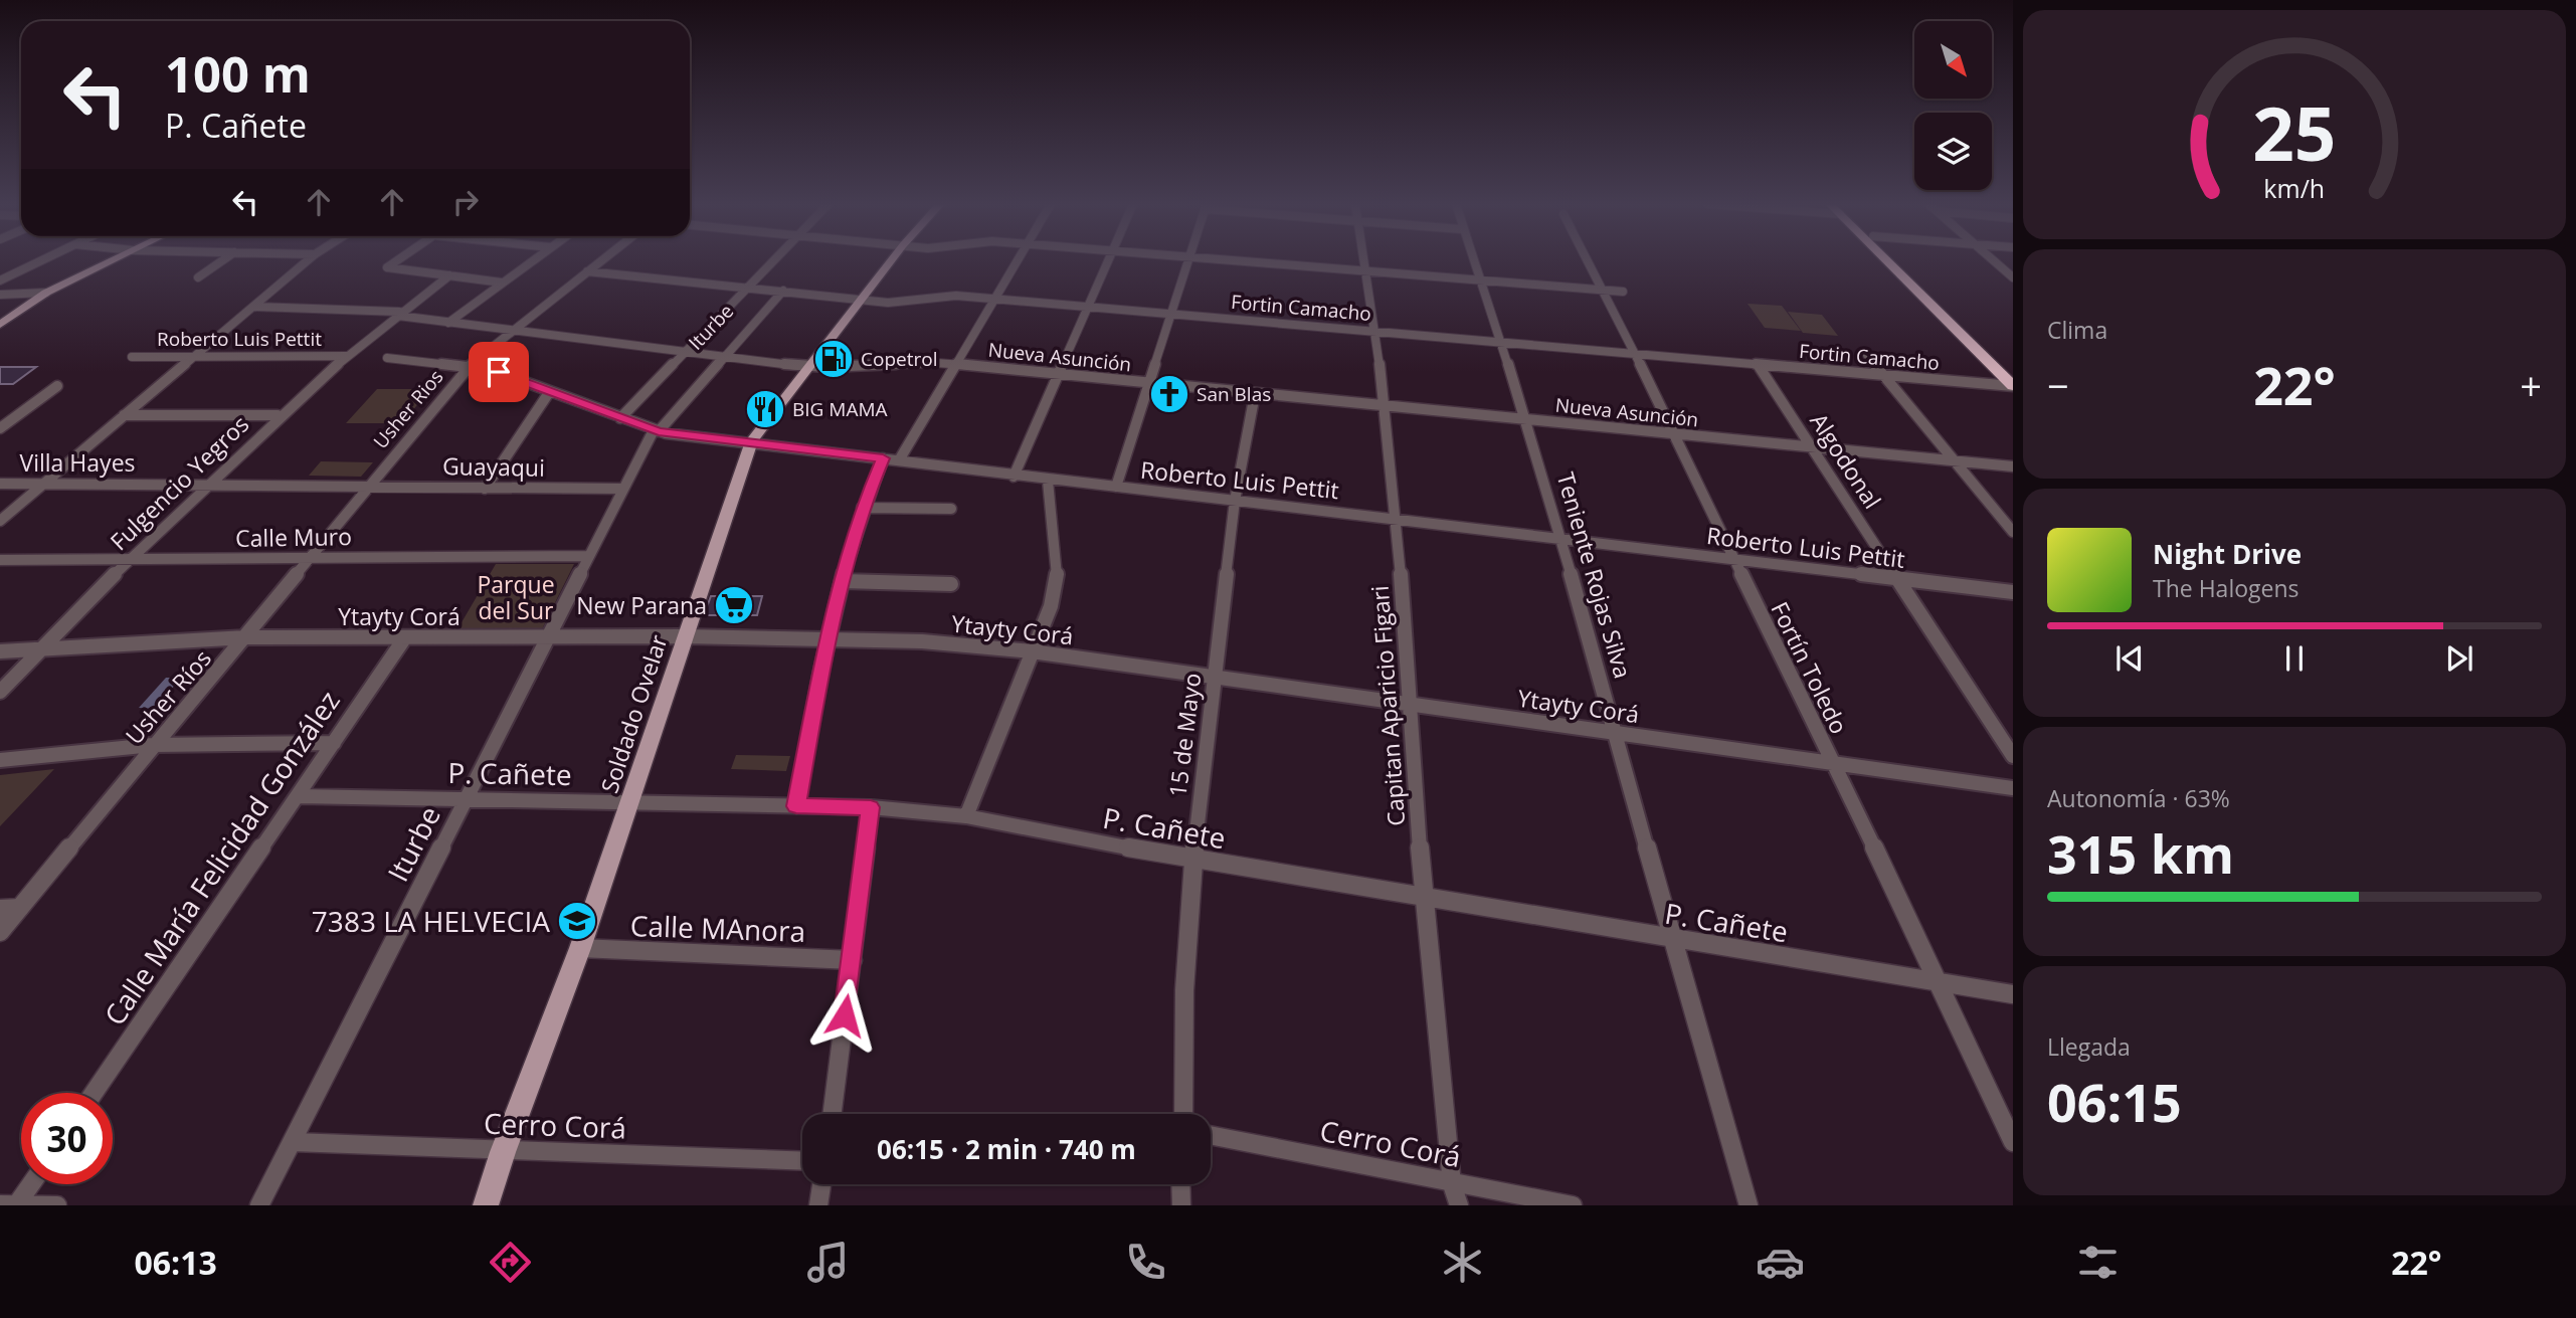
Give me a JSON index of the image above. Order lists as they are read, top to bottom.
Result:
{
  "streets": {
    "main road": ["Soldado Ovelar"],
    "street": [
      "Fortin Camacho",
      "Iturbe",
      "Roberto Luis Pettit",
      "Nueva Asunción",
      "Usher Rios",
      "Algodonal",
      "Villa Hayes",
      "Guayaqui",
      "Fulgencio Yegros",
      "Calle Muro",
      "Teniente Rojas Silva",
      "Ytayty Corá",
      "Fortín Toledo",
      "Usher Ríos",
      "Capitan Aparicio Figari",
      "15 de Mayo",
      "P. Cañete",
      "Calle María Felicidad González",
      "Calle MAnora",
      "Cerro Corá"
    ]
  },
  "crossings": [
    ["Fortin Camacho", "Iturbe"],
    ["Fortin Camacho", "Usher Rios"],
    ["Fortin Camacho", "Algodonal"],
    ["Fortin Camacho", "Teniente Rojas Silva"],
    ["Fortin Camacho", "Fortín Toledo"],
    ["Fortin Camacho", "Capitan Aparicio Figari"],
    ["Fortin Camacho", "Soldado Ovelar"],
    ["Iturbe", "Roberto Luis Pettit"],
    ["Iturbe", "Nueva Asunción"],
    ["Iturbe", "Guayaqui"],
    ["Iturbe", "Calle Muro"],
    ["Iturbe", "Ytayty Corá"],
    ["Iturbe", "P. Cañete"],
    ["Iturbe", "Cerro Corá"],
    ["Roberto Luis Pettit", "Usher Rios"],
    ["Roberto Luis Pettit", "Algodonal"],
    ["Roberto Luis Pettit", "Fulgencio Yegros"],
    ["Roberto Luis Pettit", "Teniente Rojas Silva"],
    ["Roberto Luis Pettit", "Fortín Toledo"],
    ["Roberto Luis Pettit", "Capitan Aparicio Figari"],
    ["Roberto Luis Pettit", "Soldado Ovelar"],
    ["Roberto Luis Pettit", "15 de Mayo"],
    ["Nueva Asunción", "Usher Rios"],
    ["Nueva Asunción", "Algodonal"],
    ["Nueva Asunción", "Fulgencio Yegros"],
    ["Nueva Asunción", "Teniente Rojas Silva"],
    ["Nueva Asunción", "Fortín Toledo"],
    ["Nueva Asunción", "Capitan Aparicio Figari"],
    ["Nueva Asunción", "Soldado Ovelar"],
    ["Nueva Asunción", "15 de Mayo"],
    ["Usher Rios", "Villa Hayes"],
    ["Usher Rios", "Guayaqui"],
    ["Usher Rios", "Usher Ríos"],
    ["Villa Hayes", "Guayaqui"],
    ["Villa Hayes", "Fulgencio Yegros"],
    ["Villa Hayes", "Usher Ríos"],
    ["Guayaqui", "Usher Ríos"],
    ["Fulgencio Yegros", "Calle Muro"],
    ["Fulgencio Yegros", "Ytayty Corá"],
    ["Calle Muro", "Usher Ríos"],
    ["Teniente Rojas Silva", "Ytayty Corá"],
    ["Teniente Rojas Silva", "P. Cañete"],
    ["Ytayty Corá", "Fortín Toledo"],
    ["Ytayty Corá", "Usher Ríos"],
    ["Ytayty Corá", "Capitan Aparicio Figari"],
    ["Ytayty Corá", "Soldado Ovelar"],
    ["Ytayty Corá", "15 de Mayo"],
    ["Ytayty Corá", "Calle María Felicidad González"],
    ["Fortín Toledo", "P. Cañete"],
    ["Capitan Aparicio Figari", "P. Cañete"],
    ["Capitan Aparicio Figari", "Cerro Corá"],
    ["Soldado Ovelar", "P. Cañete"],
    ["Soldado Ovelar", "Calle MAnora"],
    ["Soldado Ovelar", "Cerro Corá"],
    ["15 de Mayo", "P. Cañete"],
    ["P. Cañete", "Calle María Felicidad González"]
  ],
  "parks": ["Parque del Sur"],
  "places": {
    "fuel station": ["Copetrol"],
    "church": ["San Blas"],
    "restaurant": ["BIG MAMA"],
    "supermarket": ["New Parana"],
    "school or university": ["7383 LA HELVECIA"]
  },
  "north": "bottom right",
  "page": {
    "turn": ["100 m", "P. Cañete"],
    "tile": [
      "Clima",
      ["Autonomía · 63%", "315 km"],
      ["Llegada", "06:15"]
    ],
    "heat": ["−", "22°", "+"],
    "song": ["Night Drive", "The Halogens"],
    "limit": "30",
    "trip": "06:15 · 2 min · 740 m",
    "tabs": ["06:13", "22°"],
    "gauge": ["25", "km/h"]
  }
}
